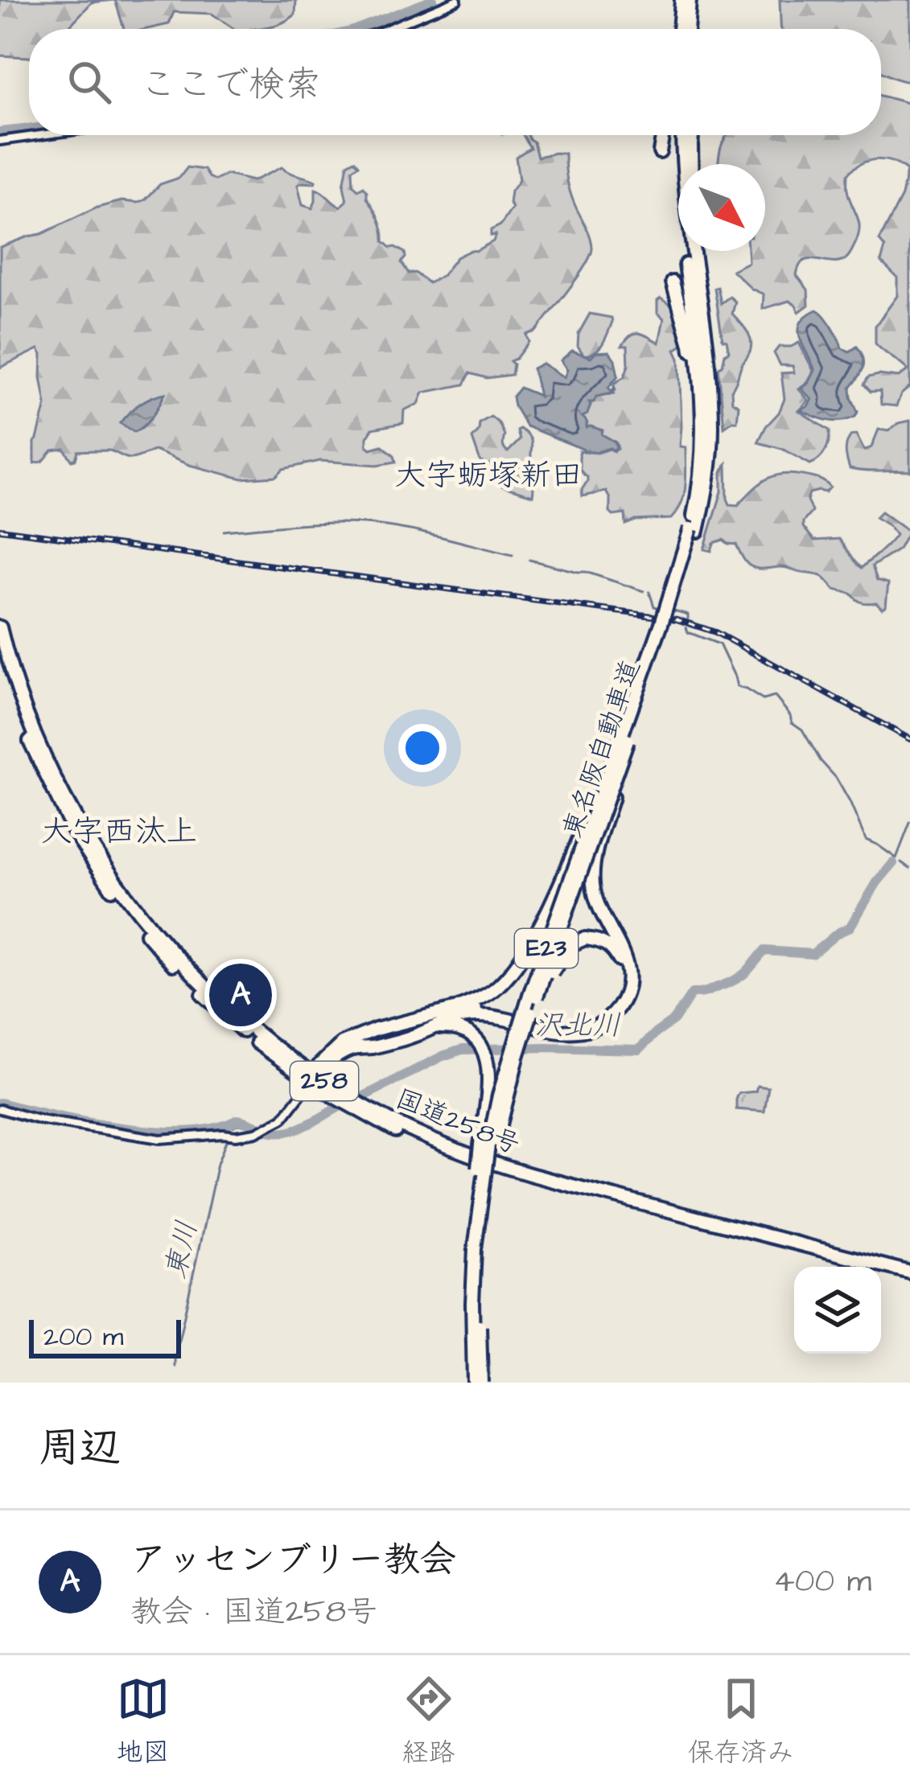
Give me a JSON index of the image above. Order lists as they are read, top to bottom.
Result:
{
  "streets": {
    "highway": [
      "東名阪自動車道",
      "E23",
      "258",
      "国道258号"
    ]
  },
  "districts": ["大字蛎塚新田", "大字西汰上"],
  "water": ["沢北川", "東川"],
  "scale_bar": "200 m",
  "north": "bottom right",
  "page": {
    "search": "ここで検索",
    "pins": "A",
    "scale": "200 m",
    "heading": "周辺",
    "list": [
      {
        "mark": "A",
        "name": "アッセンブリー教会",
        "note": "教会 · 国道258号",
        "value": "400 m"
      }
    ],
    "nav": ["地図", "経路", "保存済み"]
  }
}
